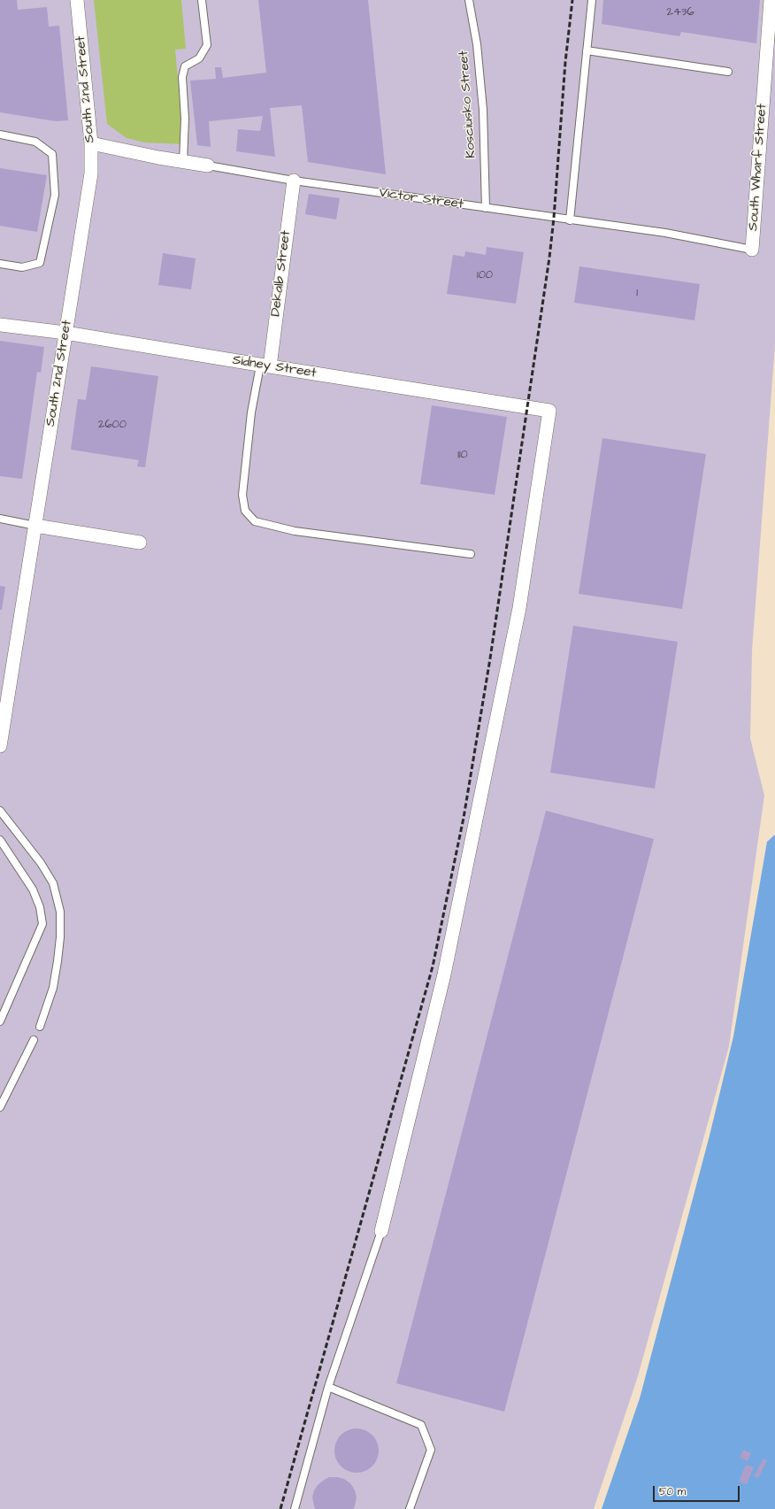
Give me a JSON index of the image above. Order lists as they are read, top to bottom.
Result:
{
  "streets": {
    "street": [
      "South 2nd Street",
      "South Wharf Street",
      "Victor Street",
      "Dekalb Street",
      "Sidney Street"
    ],
    "lane": ["Kosciusko Street"]
  },
  "crossings": [
    ["South 2nd Street", "Victor Street"],
    ["South 2nd Street", "Sidney Street"],
    ["Kosciusko Street", "Victor Street"],
    ["South Wharf Street", "Victor Street"],
    ["Victor Street", "Dekalb Street"],
    ["Dekalb Street", "Sidney Street"]
  ],
  "house_numbers": [
    "2436",
    "100",
    "1",
    "2600",
    "110"
  ],
  "scale_bar": "50 m"
}
